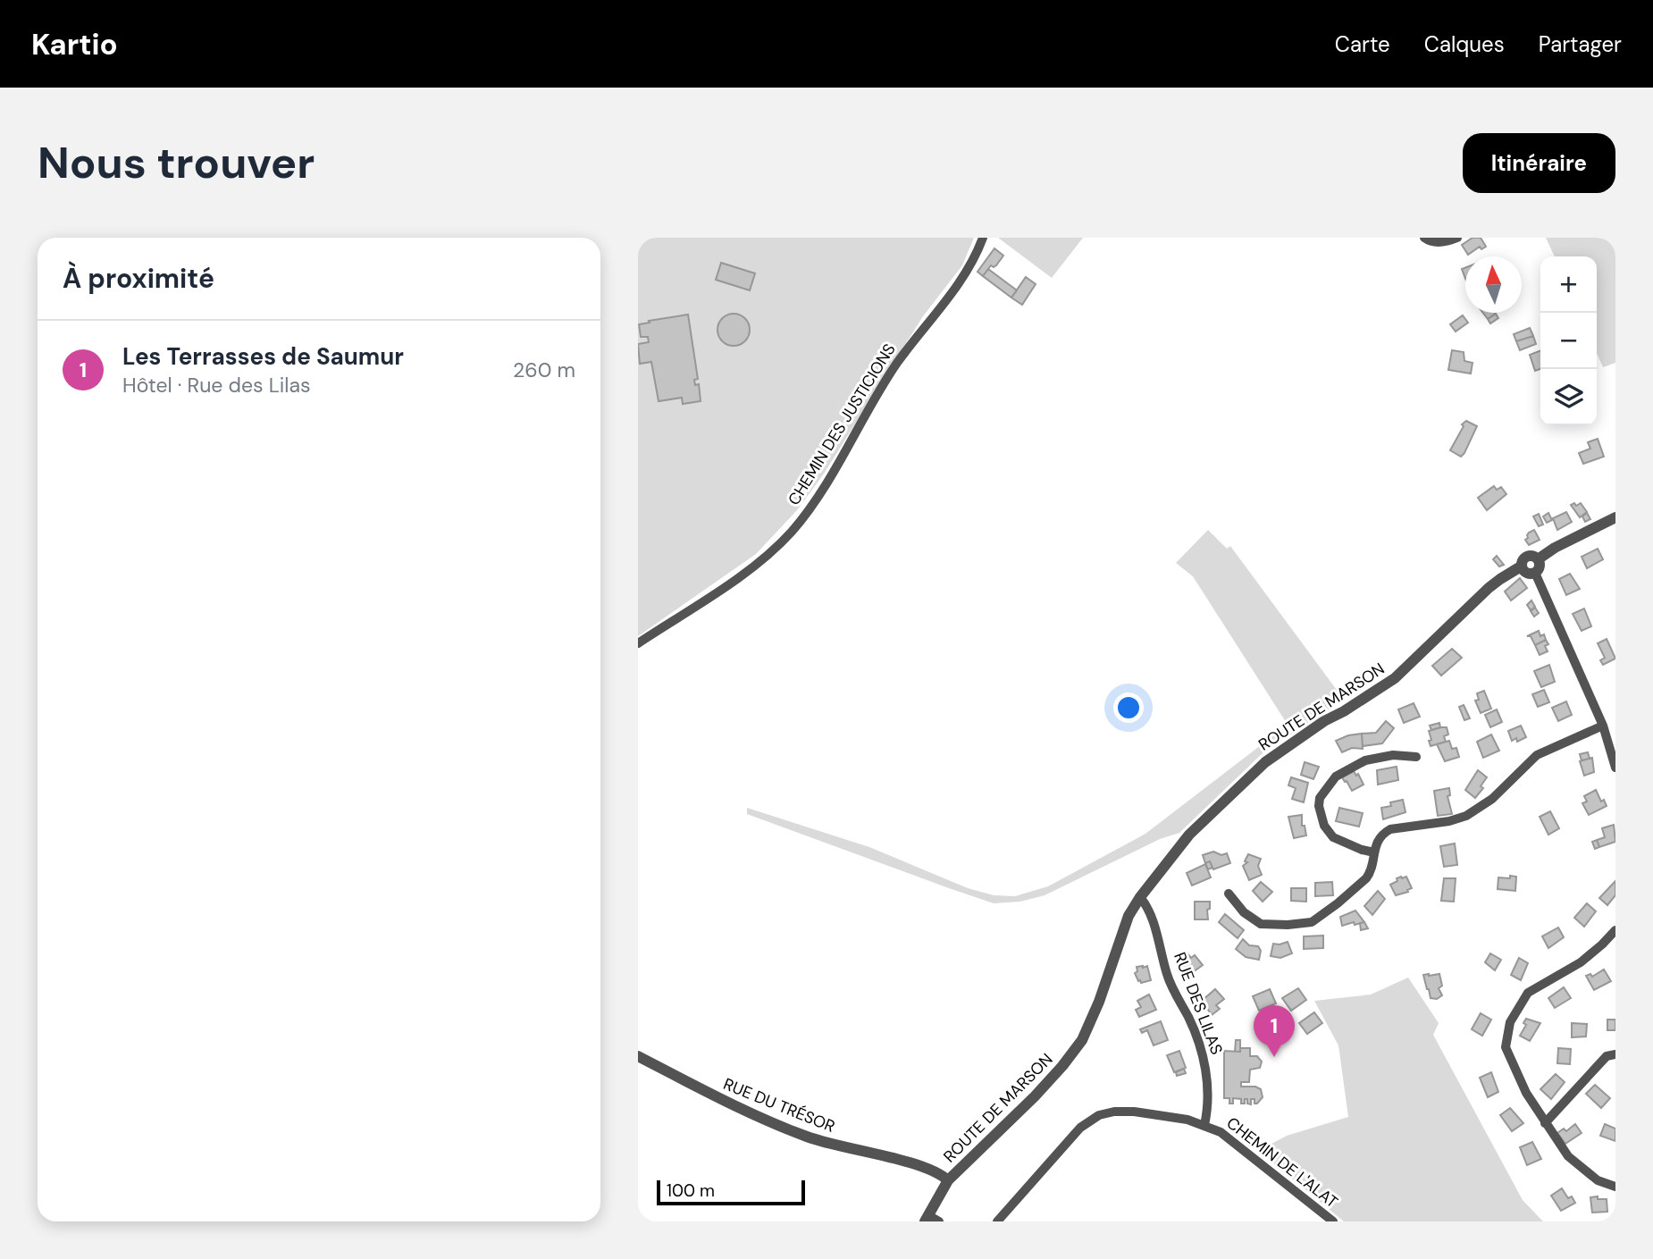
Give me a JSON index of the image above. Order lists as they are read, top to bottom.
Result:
{
  "streets": {
    "street": [
      "CHEMIN DES JUSTICIONS",
      "ROUTE DE MARSON",
      "RUE DES LILAS",
      "RUE DU TRÉSOR",
      "CHEMIN DE L'ALAT"
    ]
  },
  "crossings": [
    ["ROUTE DE MARSON", "RUE DES LILAS"],
    ["ROUTE DE MARSON", "RUE DU TRÉSOR"],
    ["RUE DES LILAS", "CHEMIN DE L'ALAT"]
  ],
  "scale_bar": "100 m",
  "north": "top",
  "page": {
    "header": "Kartio",
    "nav": ["Carte", "Calques", "Partager"],
    "buttons": "Itinéraire",
    "title": "Nous trouver",
    "heading": "À proximité",
    "map_buttons": ["+", "−"],
    "list": [
      {
        "mark": "1",
        "name": "Les Terrasses de Saumur",
        "note": "Hôtel · Rue des Lilas",
        "value": "260 m"
      }
    ],
    "pins": "1",
    "scale": "100 m"
  }
}
